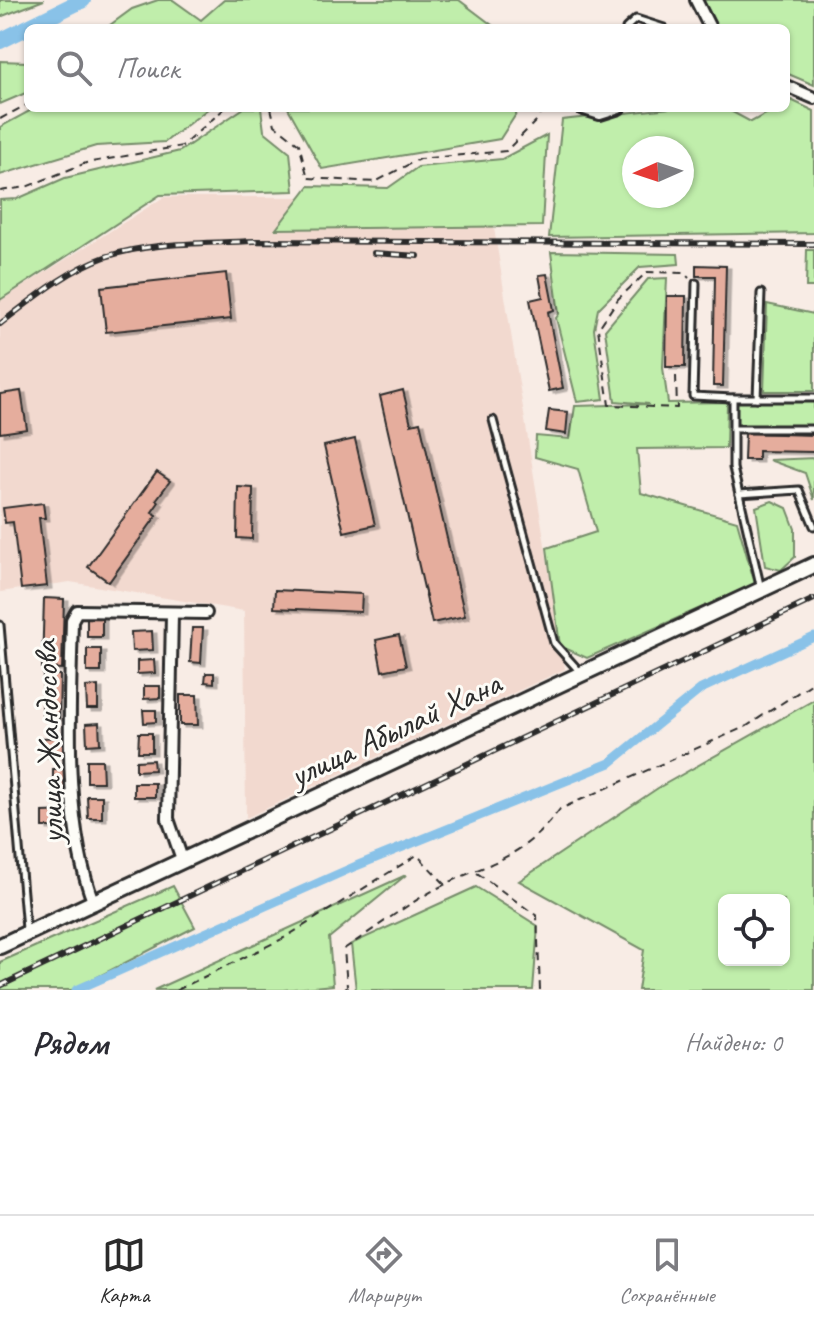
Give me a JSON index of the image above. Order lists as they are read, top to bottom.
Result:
{
  "streets": {
    "main road": ["улица Абылай Хана"],
    "street": ["улица Жандосова"]
  },
  "crossings": [
    ["улица Абылай Хана", "улица Жандосова"]
  ],
  "north": "left",
  "page": {
    "search": "Поиск",
    "heading": ["Рядом", "Найдено: 0"],
    "nav": ["Карта", "Маршрут", "Сохранённые"]
  }
}
